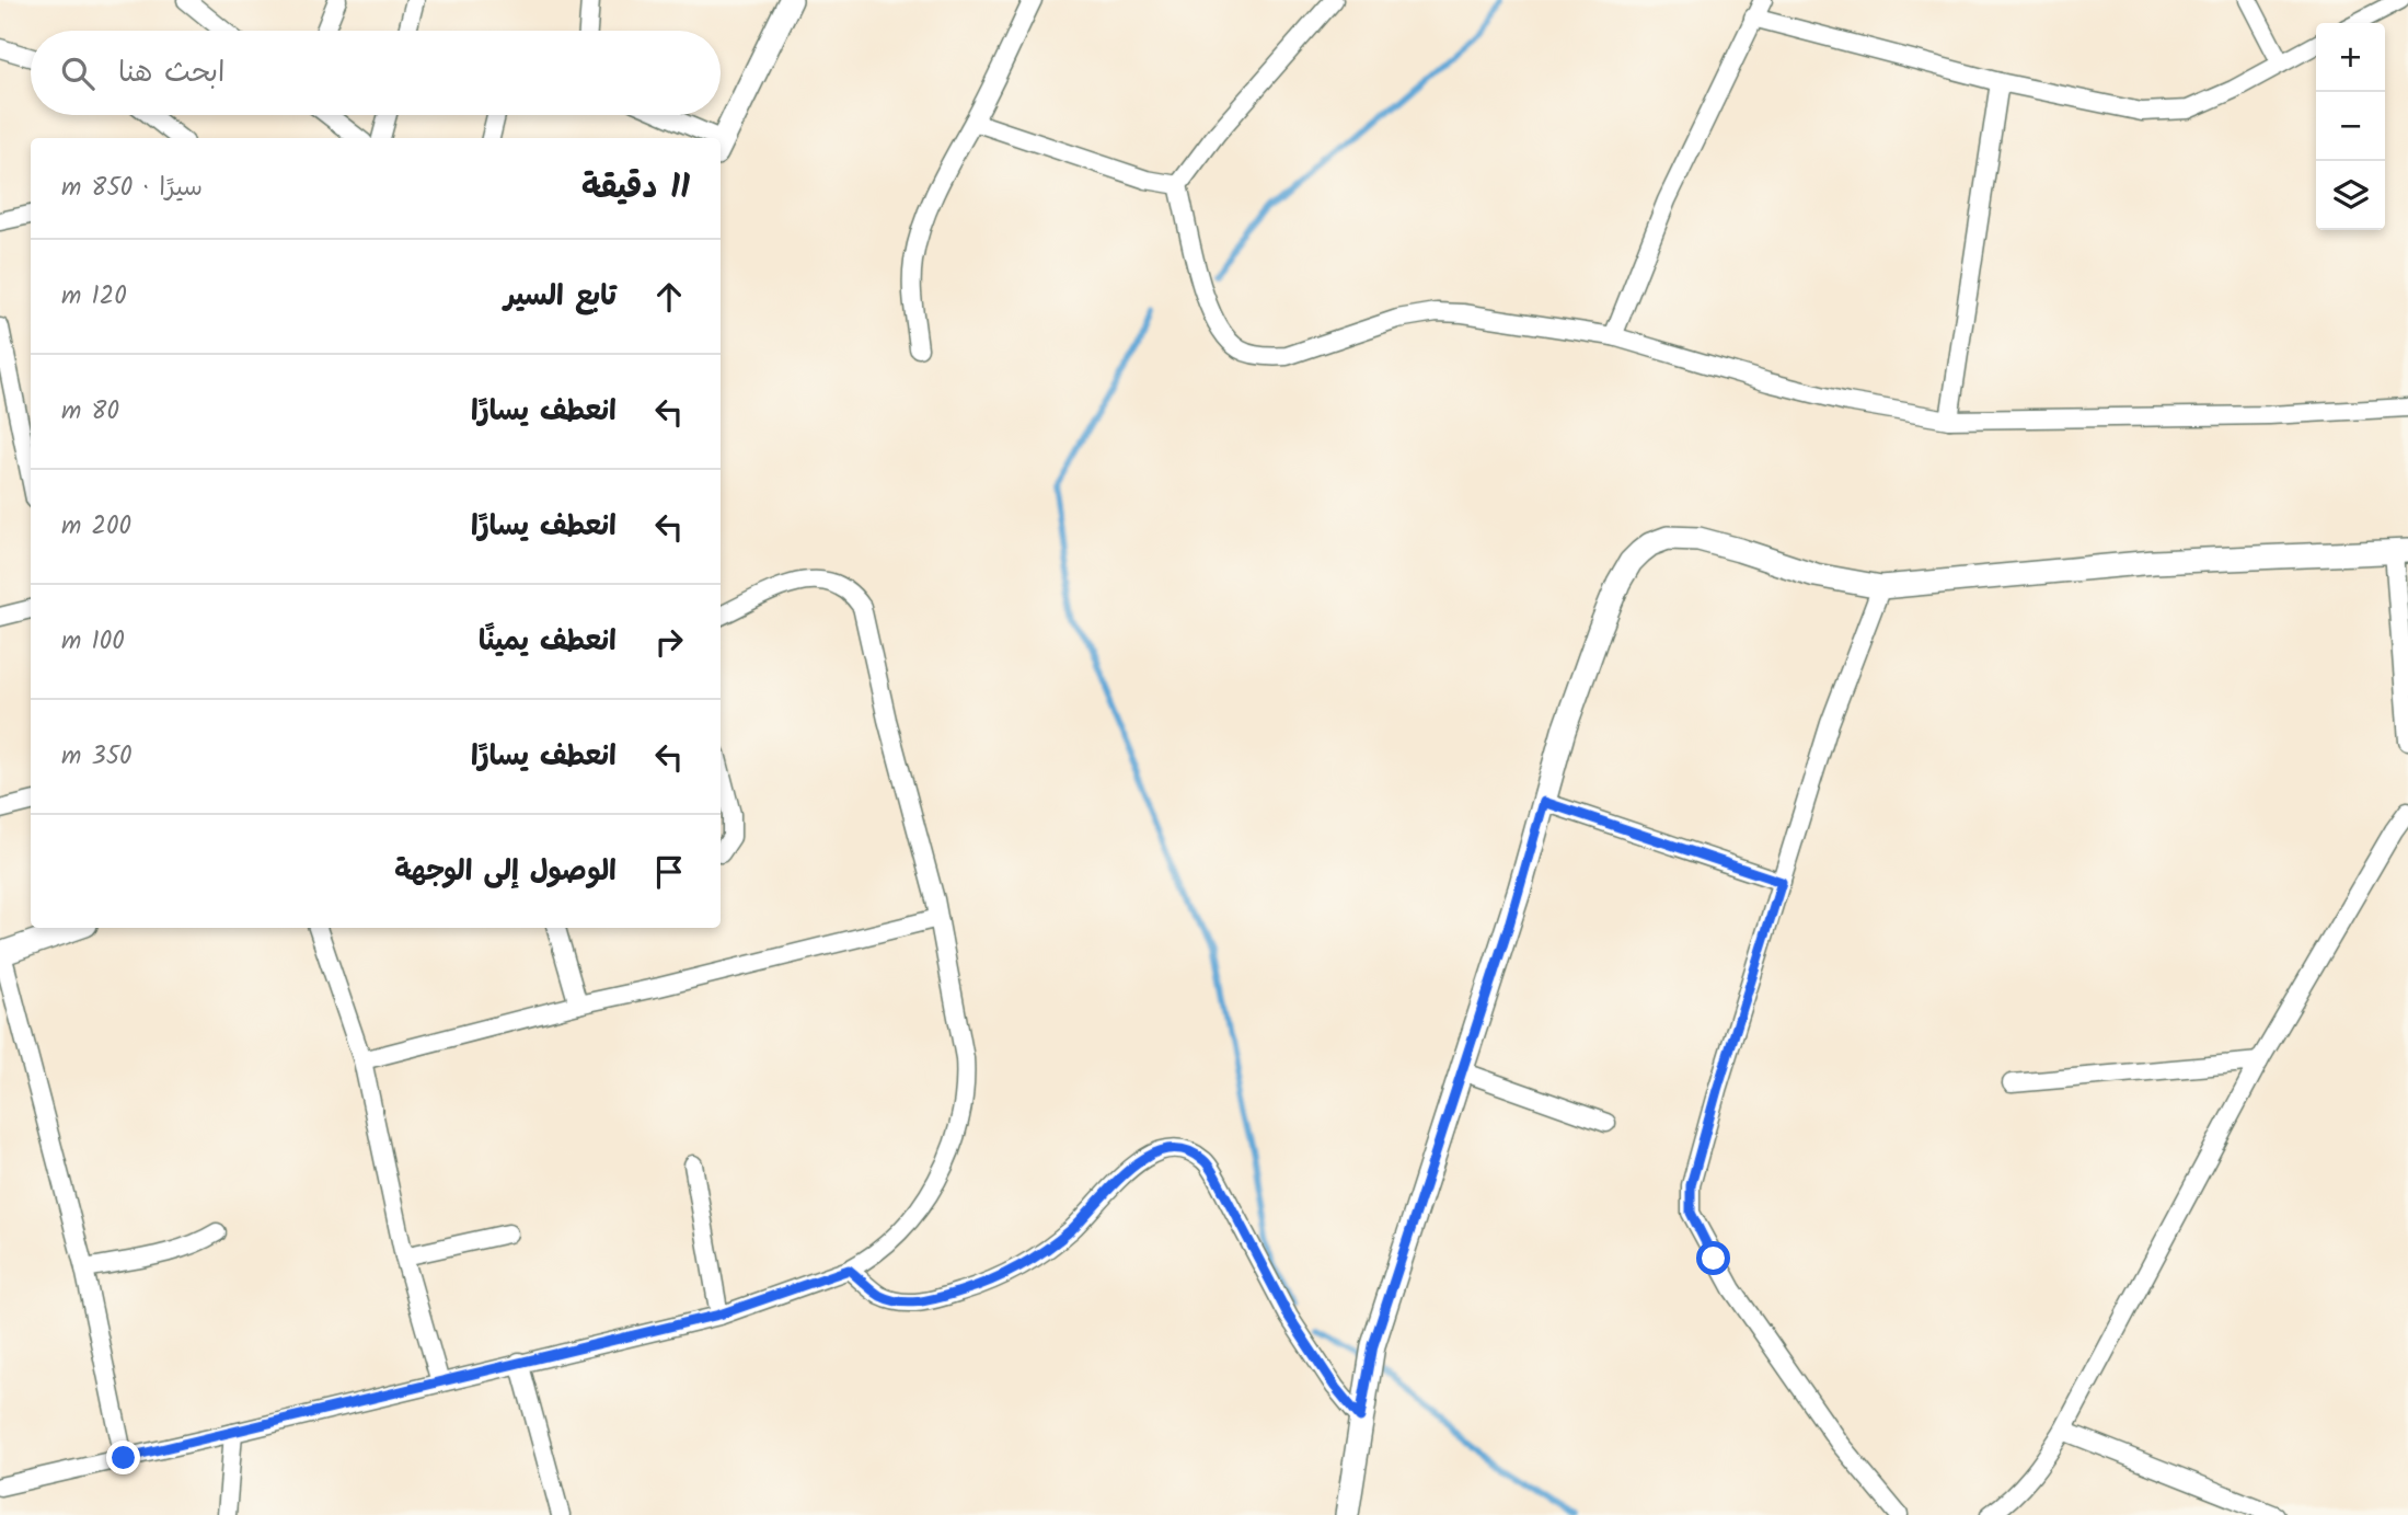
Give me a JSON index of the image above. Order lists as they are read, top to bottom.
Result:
{
  "page": {
    "map_buttons": ["+", "−"],
    "search": "ابحث هنا",
    "heading": ["11 دقيقة", "سيرًا · 850 m"],
    "list": [
      ["تابع السير", "120 m"],
      ["انعطف يسارًا", "80 m"],
      ["انعطف يسارًا", "200 m"],
      ["انعطف يمينًا", "100 m"],
      ["انعطف يسارًا", "350 m"],
      "الوصول إلى الوجهة"
    ]
  }
}
